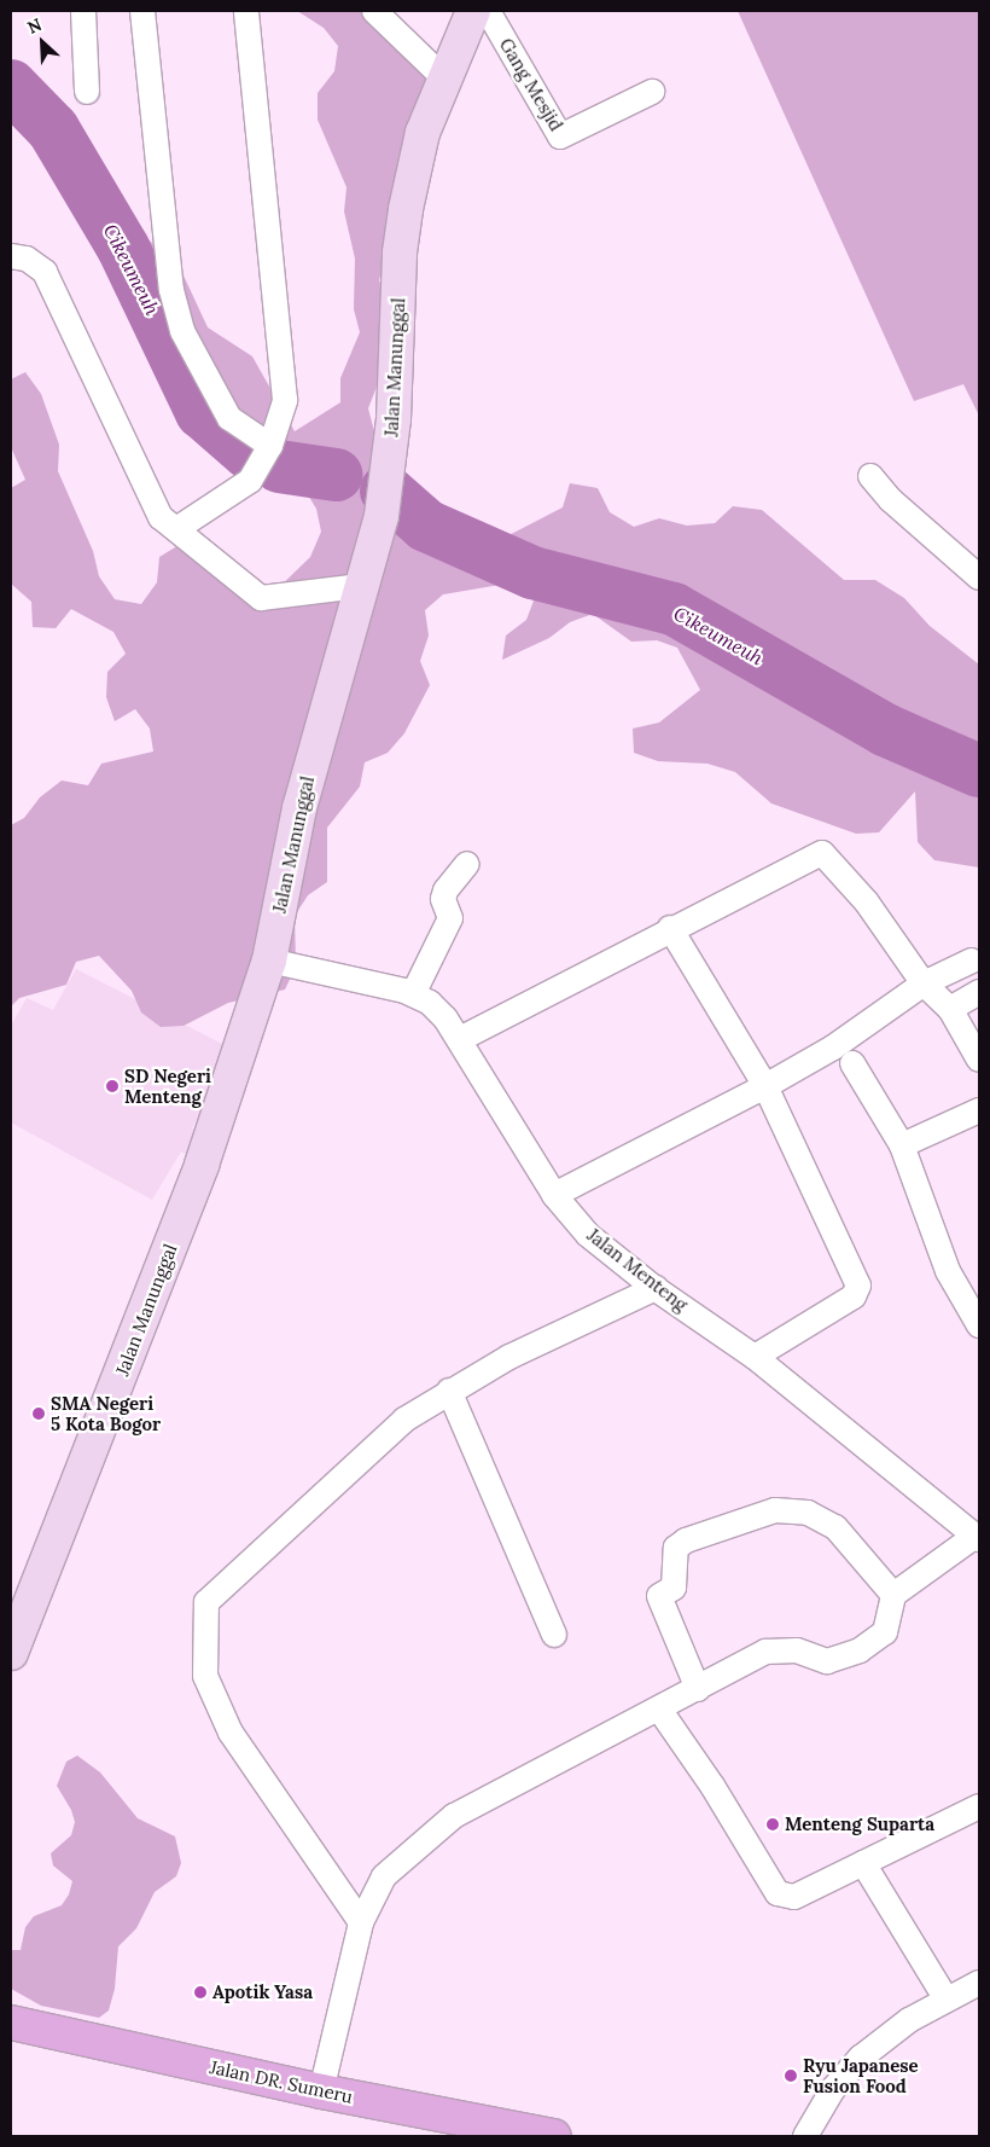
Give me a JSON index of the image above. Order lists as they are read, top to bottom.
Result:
{
  "streets": {
    "main road": ["Jalan DR. Sumeru"],
    "street": ["Gang Mesjid", "Jalan Manunggal", "Jalan Menteng"]
  },
  "crossings": [
    ["Jalan Manunggal", "Jalan Menteng"]
  ],
  "water": ["Cikeumeuh"],
  "places": [
    "SD Negeri Menteng",
    "SMA Negeri 5 Kota Bogor",
    "Menteng Suparta",
    "Apotik Yasa",
    "Ryu Japanese Fusion Food"
  ],
  "north": "top left"
}
